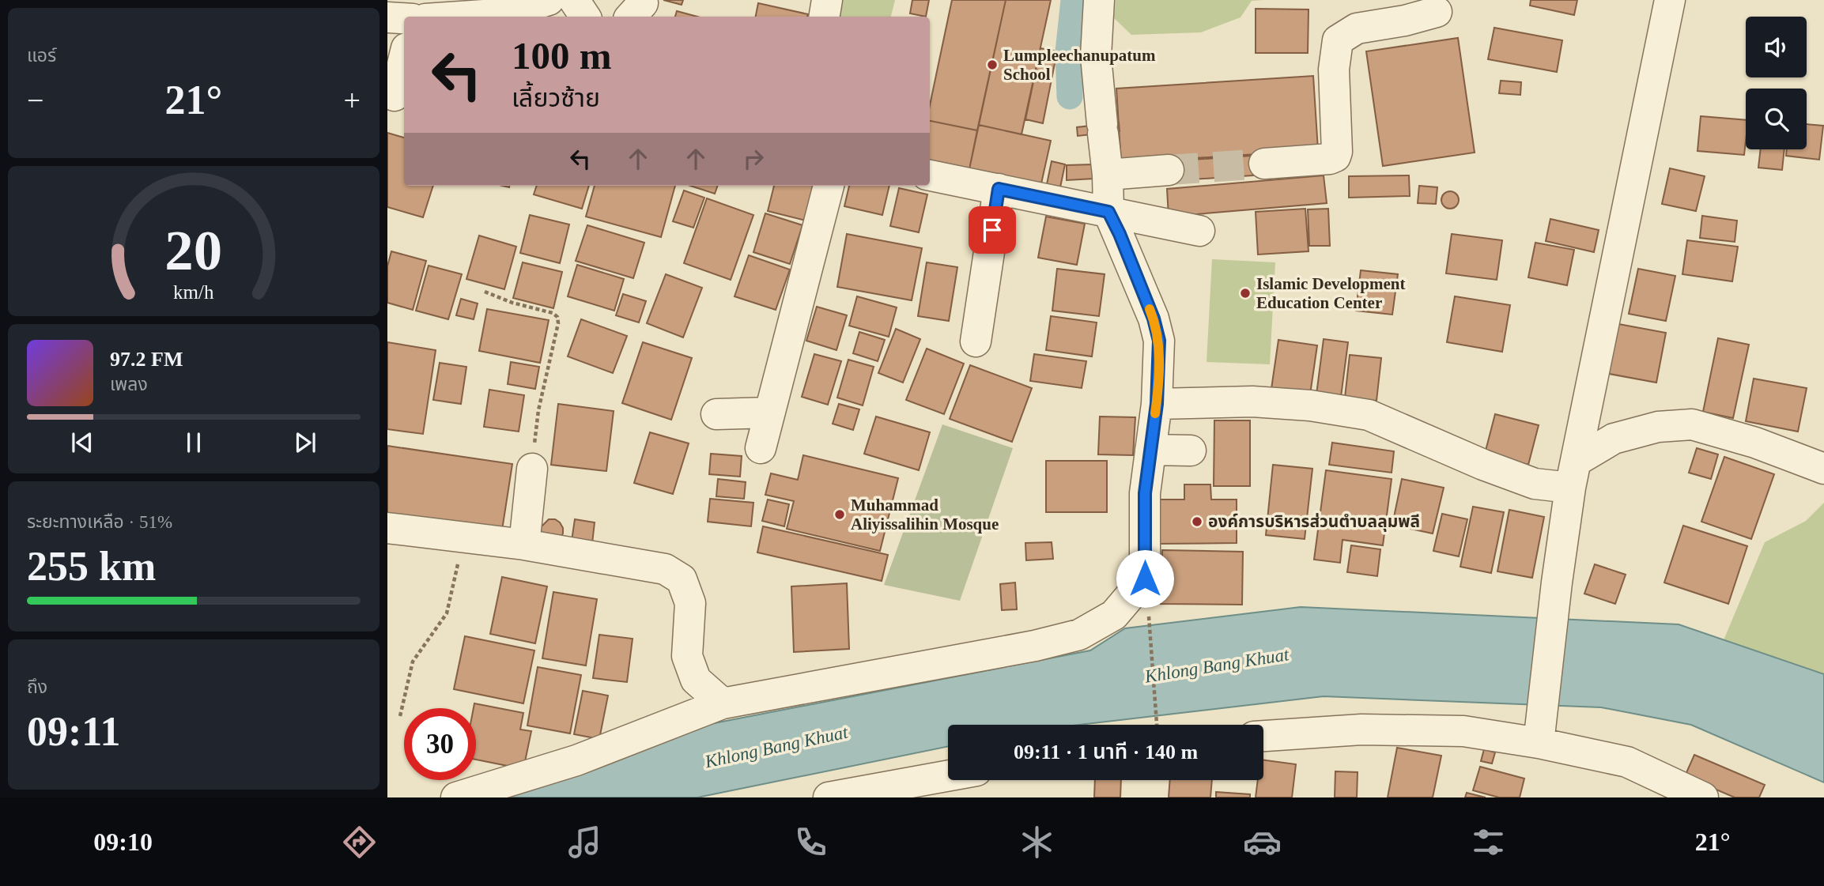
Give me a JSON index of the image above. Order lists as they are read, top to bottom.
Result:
{
  "water": ["Khlong Bang Khuat"],
  "places": [
    "Lumpleechanupatum School",
    "Islamic Development Education Center",
    "Muhammad Aliyissalihin Mosque",
    "องค์การบริหารส่วนตำบลลุมพลี"
  ],
  "page": {
    "tile": [
      "แอร์",
      ["ระยะทางเหลือ · 51%", "255 km"],
      ["ถึง", "09:11"]
    ],
    "turn": ["100 m", "เลี้ยวซ้าย"],
    "heat": ["−", "21°", "+"],
    "song": ["97.2 FM", "เพลง"],
    "limit": "30",
    "trip": "09:11 · 1 นาที · 140 m",
    "tabs": ["09:10", "21°"],
    "gauge": ["20", "km/h"]
  }
}
